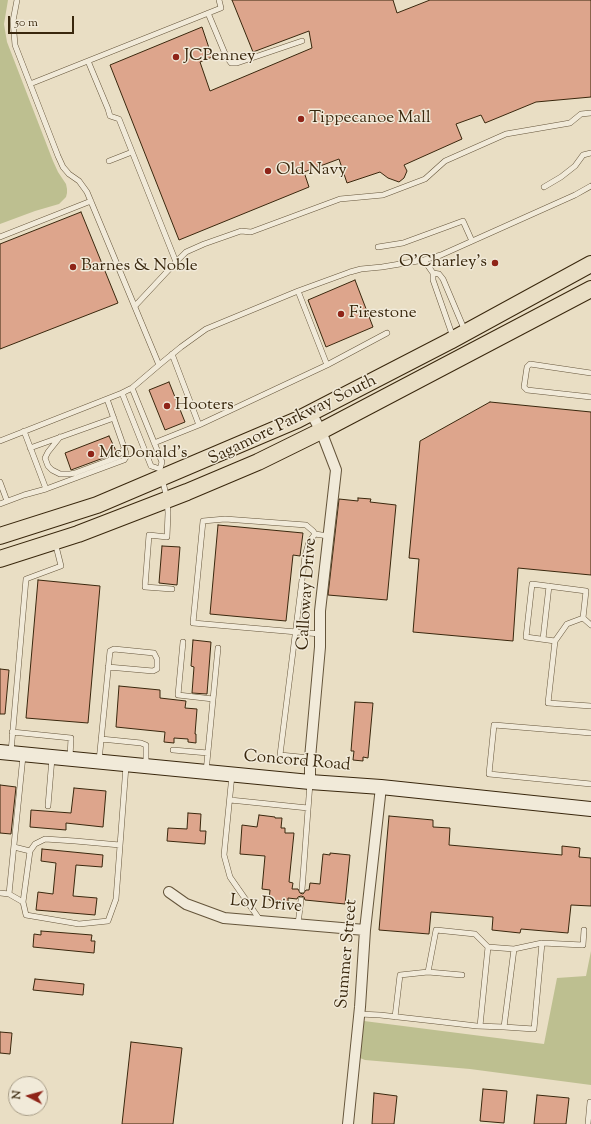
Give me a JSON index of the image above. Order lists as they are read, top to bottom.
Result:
{
  "streets": {
    "main road": ["Sagamore Parkway South"],
    "street": [
      "Calloway Drive",
      "Concord Road",
      "Loy Drive",
      "Summer Street"
    ]
  },
  "crossings": [
    ["Sagamore Parkway South", "Calloway Drive"],
    ["Calloway Drive", "Concord Road"],
    ["Concord Road", "Summer Street"],
    ["Loy Drive", "Summer Street"]
  ],
  "places": [
    "JCPenney",
    "Tippecanoe Mall",
    "Old Navy",
    "O'Charley's",
    "Barnes & Noble",
    "Firestone",
    "Hooters",
    "McDonald's"
  ],
  "scale_bar": "50 m",
  "north": "left"
}
